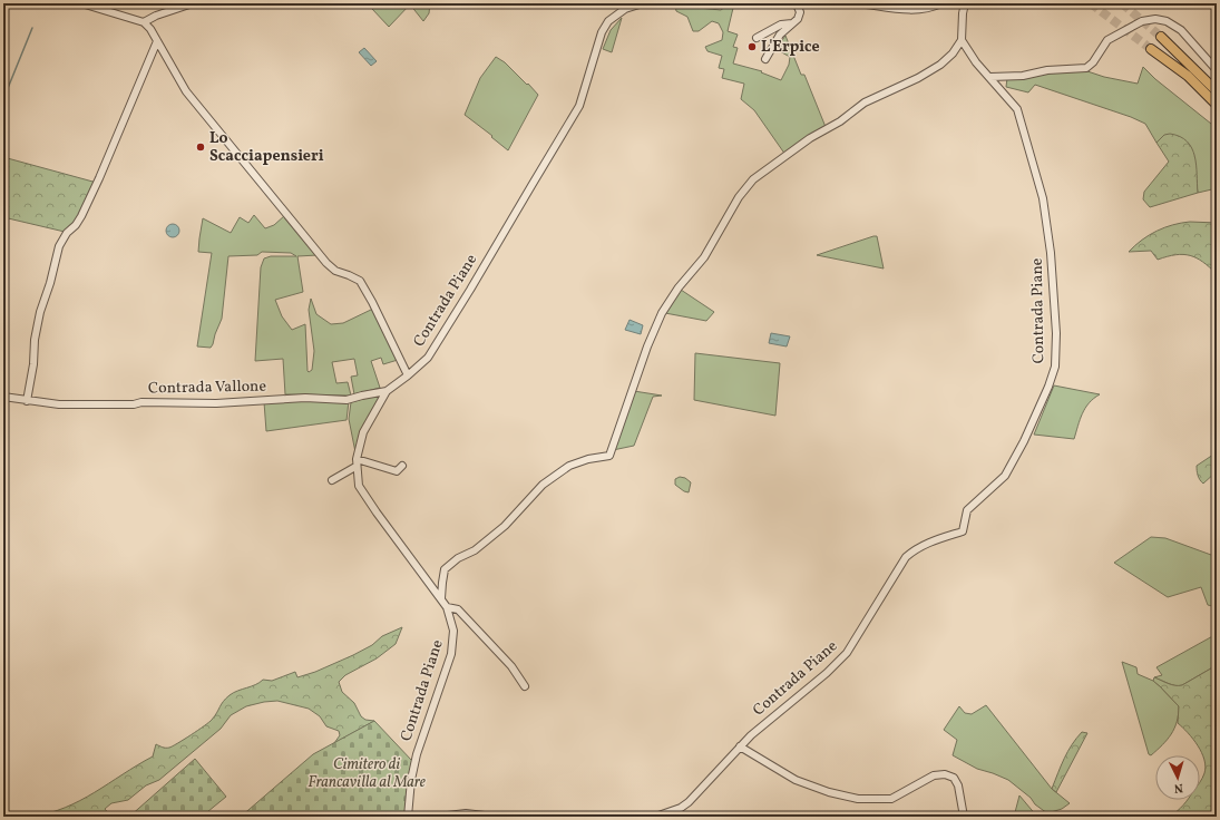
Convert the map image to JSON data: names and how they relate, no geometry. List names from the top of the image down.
{
  "streets": {
    "street": ["Contrada Piane", "Contrada Vallone"]
  },
  "crossings": [
    ["Contrada Piane", "Contrada Vallone"]
  ],
  "parks": ["Cimitero di Francavilla al Mare"],
  "places": ["L'Erpice", "Lo Scacciapensieri"],
  "north": "bottom"
}
